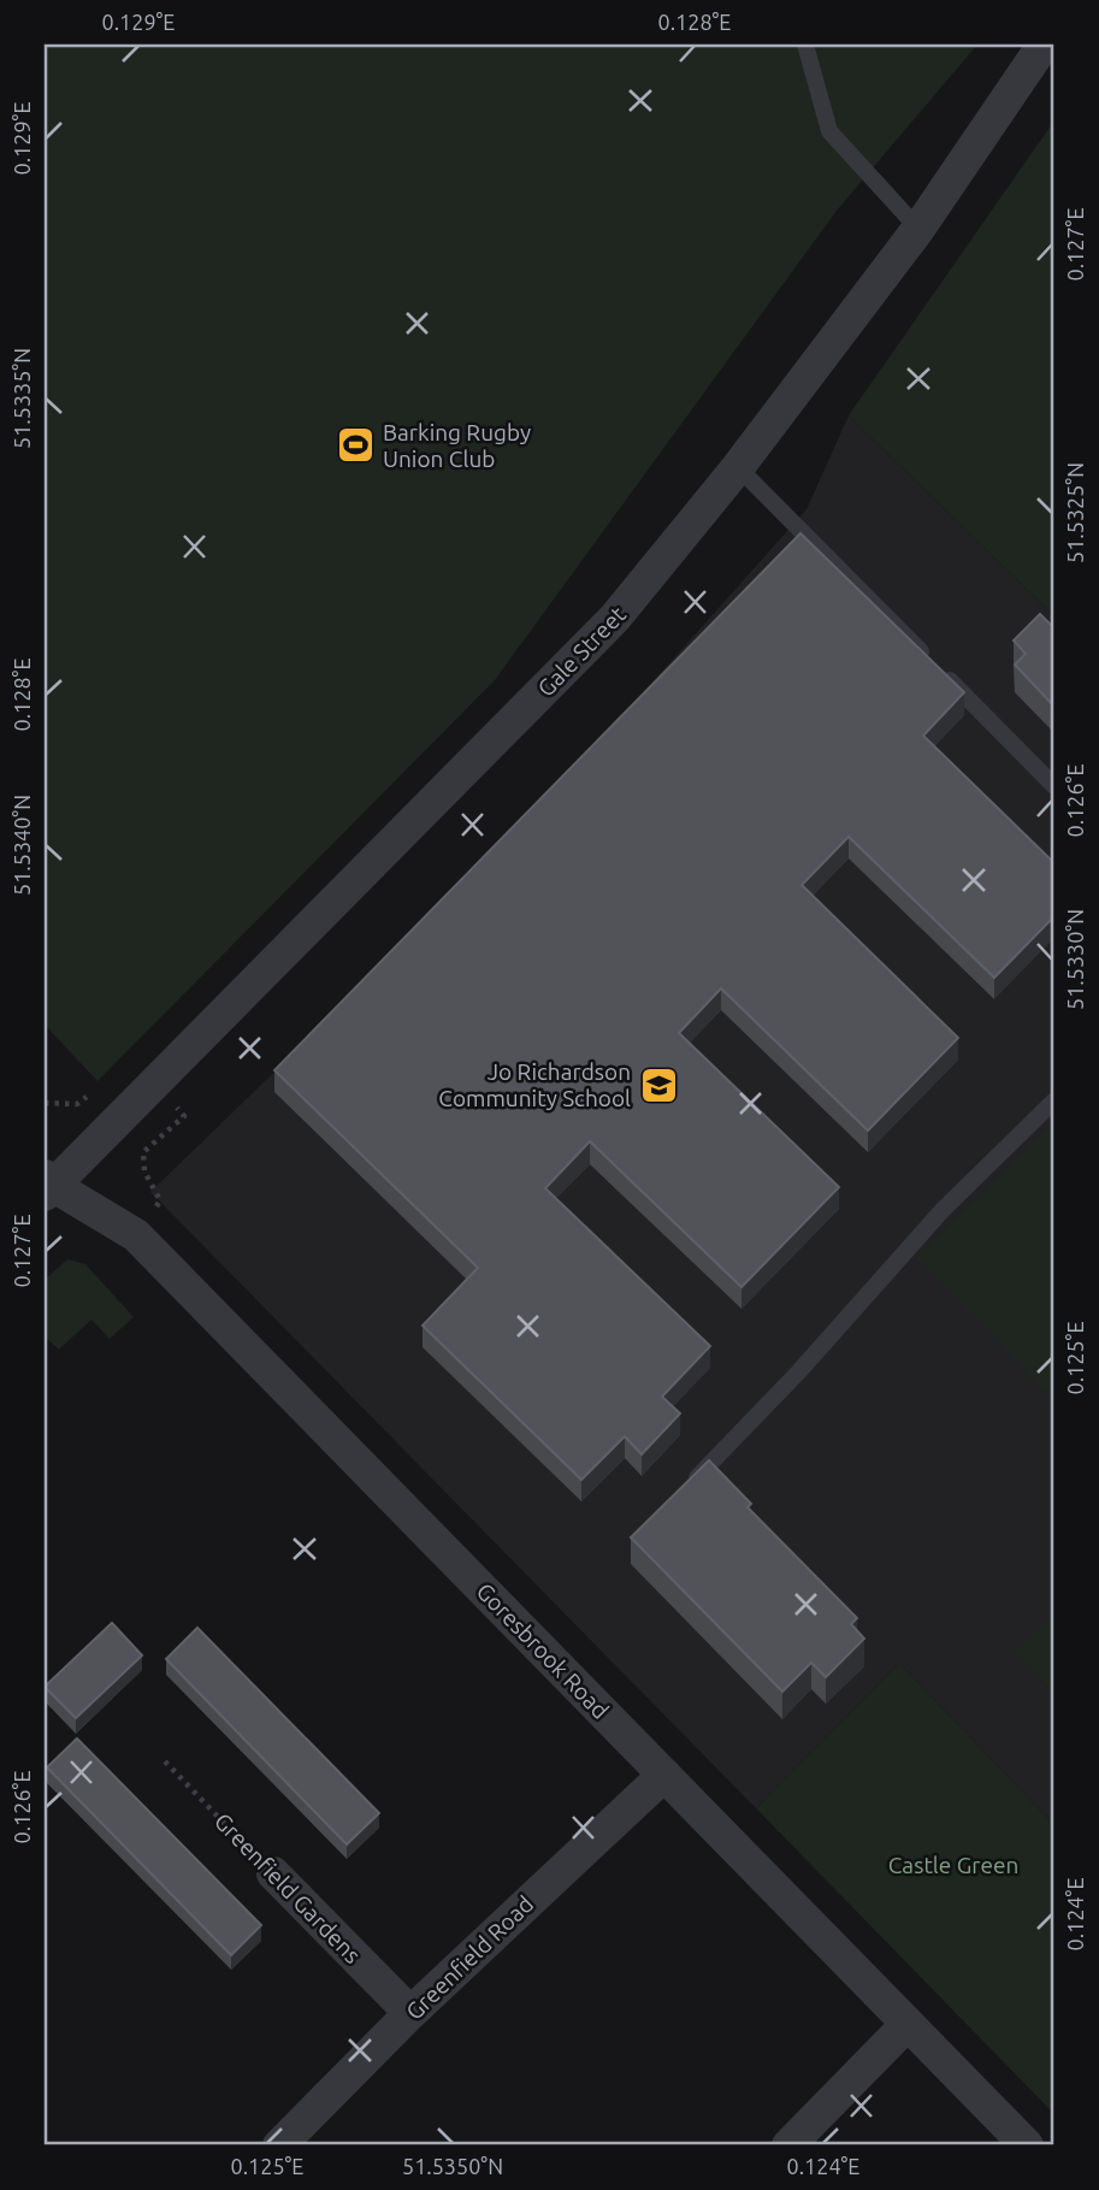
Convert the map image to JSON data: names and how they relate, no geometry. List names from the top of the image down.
{
  "streets": {
    "street": [
      "Gale Street",
      "Goresbrook Road",
      "Greenfield Gardens",
      "Greenfield Road"
    ]
  },
  "crossings": [
    ["Gale Street", "Goresbrook Road"],
    ["Goresbrook Road", "Greenfield Road"],
    ["Greenfield Gardens", "Greenfield Road"]
  ],
  "parks": ["Castle Green"],
  "places": {
    "sports": ["Barking Rugby Union Club"],
    "school or university": ["Jo Richardson Community School"]
  },
  "coordinates": [
    "0.129°E",
    "0.128°E",
    "0.127°E",
    "51.5335°N",
    "51.5325°N",
    "0.126°E",
    "51.5340°N",
    "51.5330°N",
    "0.125°E",
    "0.124°E",
    "51.5350°N"
  ]
}
